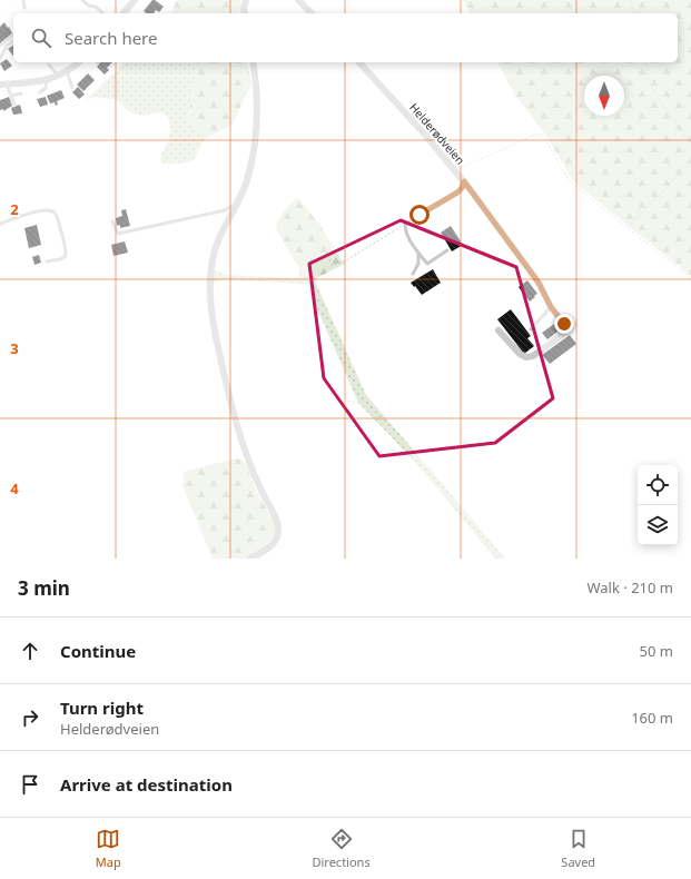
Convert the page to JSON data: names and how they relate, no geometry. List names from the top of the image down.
{
  "streets": {
    "street": ["Helderødveien"]
  },
  "north": "bottom",
  "page": {
    "search": "Search here",
    "heading": ["3 min", "Walk · 210 m"],
    "list": [
      ["Continue", "50 m"],
      ["Turn right", "Helderødveien", "160 m"],
      "Arrive at destination"
    ],
    "nav": ["Map", "Directions", "Saved"]
  },
  "grid": {
    "rows": ["2", "3", "4"]
  }
}
